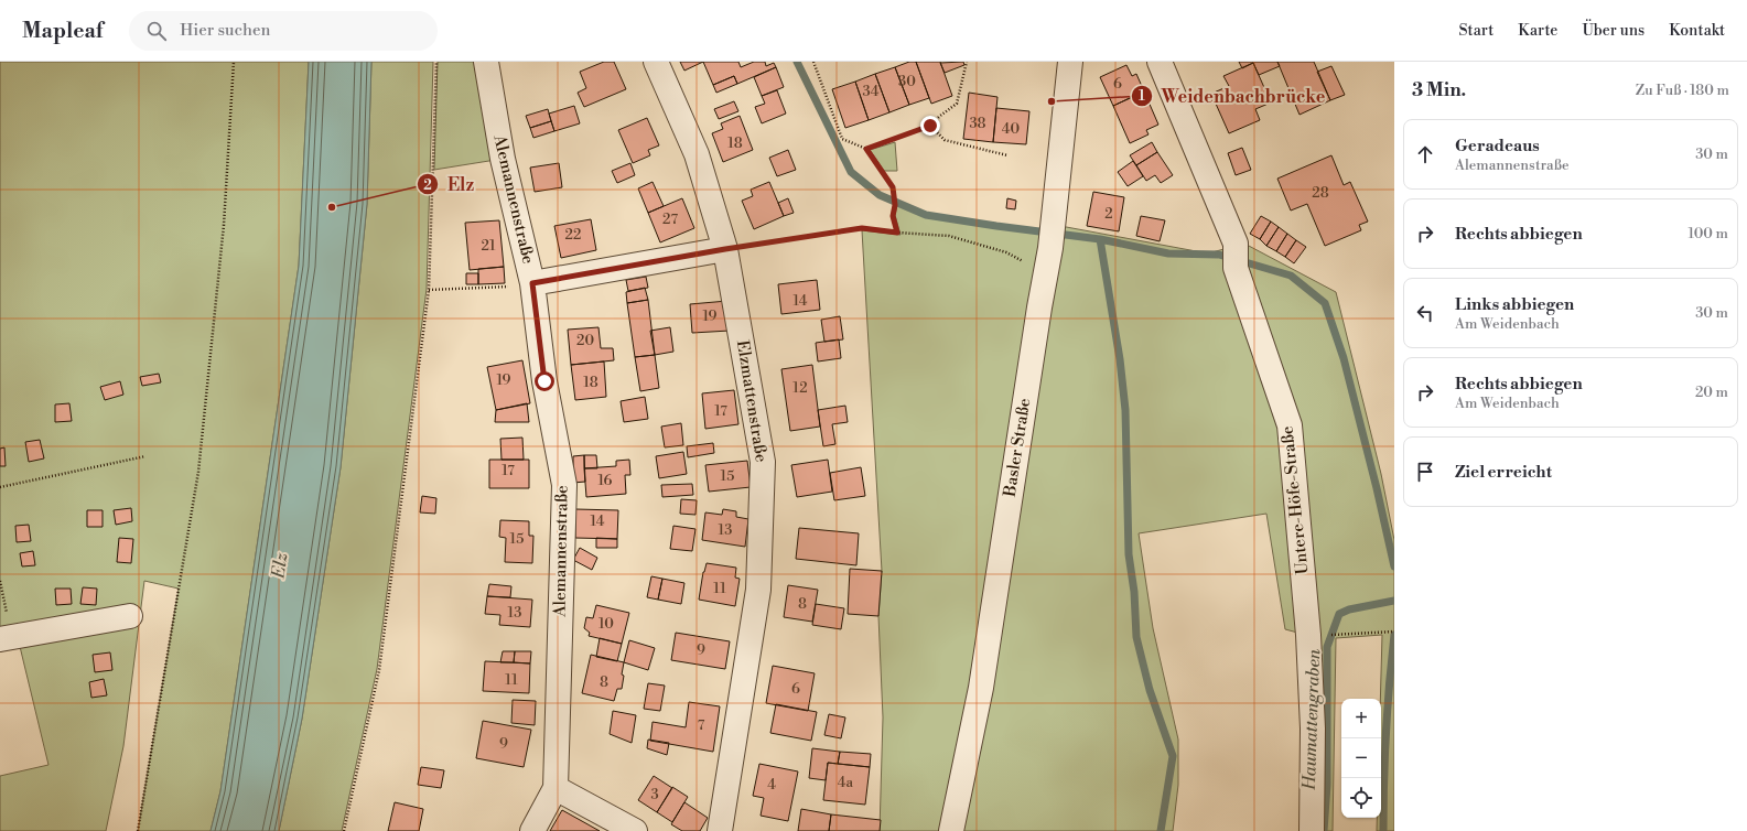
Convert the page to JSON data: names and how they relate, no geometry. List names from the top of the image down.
{
  "streets": {
    "street": [
      "Alemannenstraße",
      "Elzmattenstraße",
      "Basler Straße",
      "Untere-Höfe-Straße"
    ]
  },
  "water": ["Elz", "Haumattengraben"],
  "places": ["Weidenbachbrücke", "Elz"],
  "house_numbers": [
    "30",
    "6",
    "34",
    "38",
    "40",
    "18",
    "28",
    "2",
    "27",
    "22",
    "21",
    "14",
    "19",
    "20",
    "19",
    "18",
    "12",
    "17",
    "17",
    "15",
    "16",
    "14",
    "13",
    "15",
    "11",
    "8",
    "13",
    "10",
    "9",
    "11",
    "8",
    "6",
    "7",
    "9",
    "4a",
    "4",
    "3"
  ],
  "page": {
    "header": "Mapleaf",
    "search": "Hier suchen",
    "nav": [
      "Start",
      "Karte",
      "Über uns",
      "Kontakt"
    ],
    "heading": ["3 Min.", "Zu Fuß · 180 m"],
    "list": [
      ["Geradeaus", "Alemannenstraße", "30 m"],
      ["Rechts abbiegen", "100 m"],
      ["Links abbiegen", "Am Weidenbach", "30 m"],
      ["Rechts abbiegen", "Am Weidenbach", "20 m"],
      "Ziel erreicht"
    ],
    "map_buttons": ["+", "−"]
  }
}
